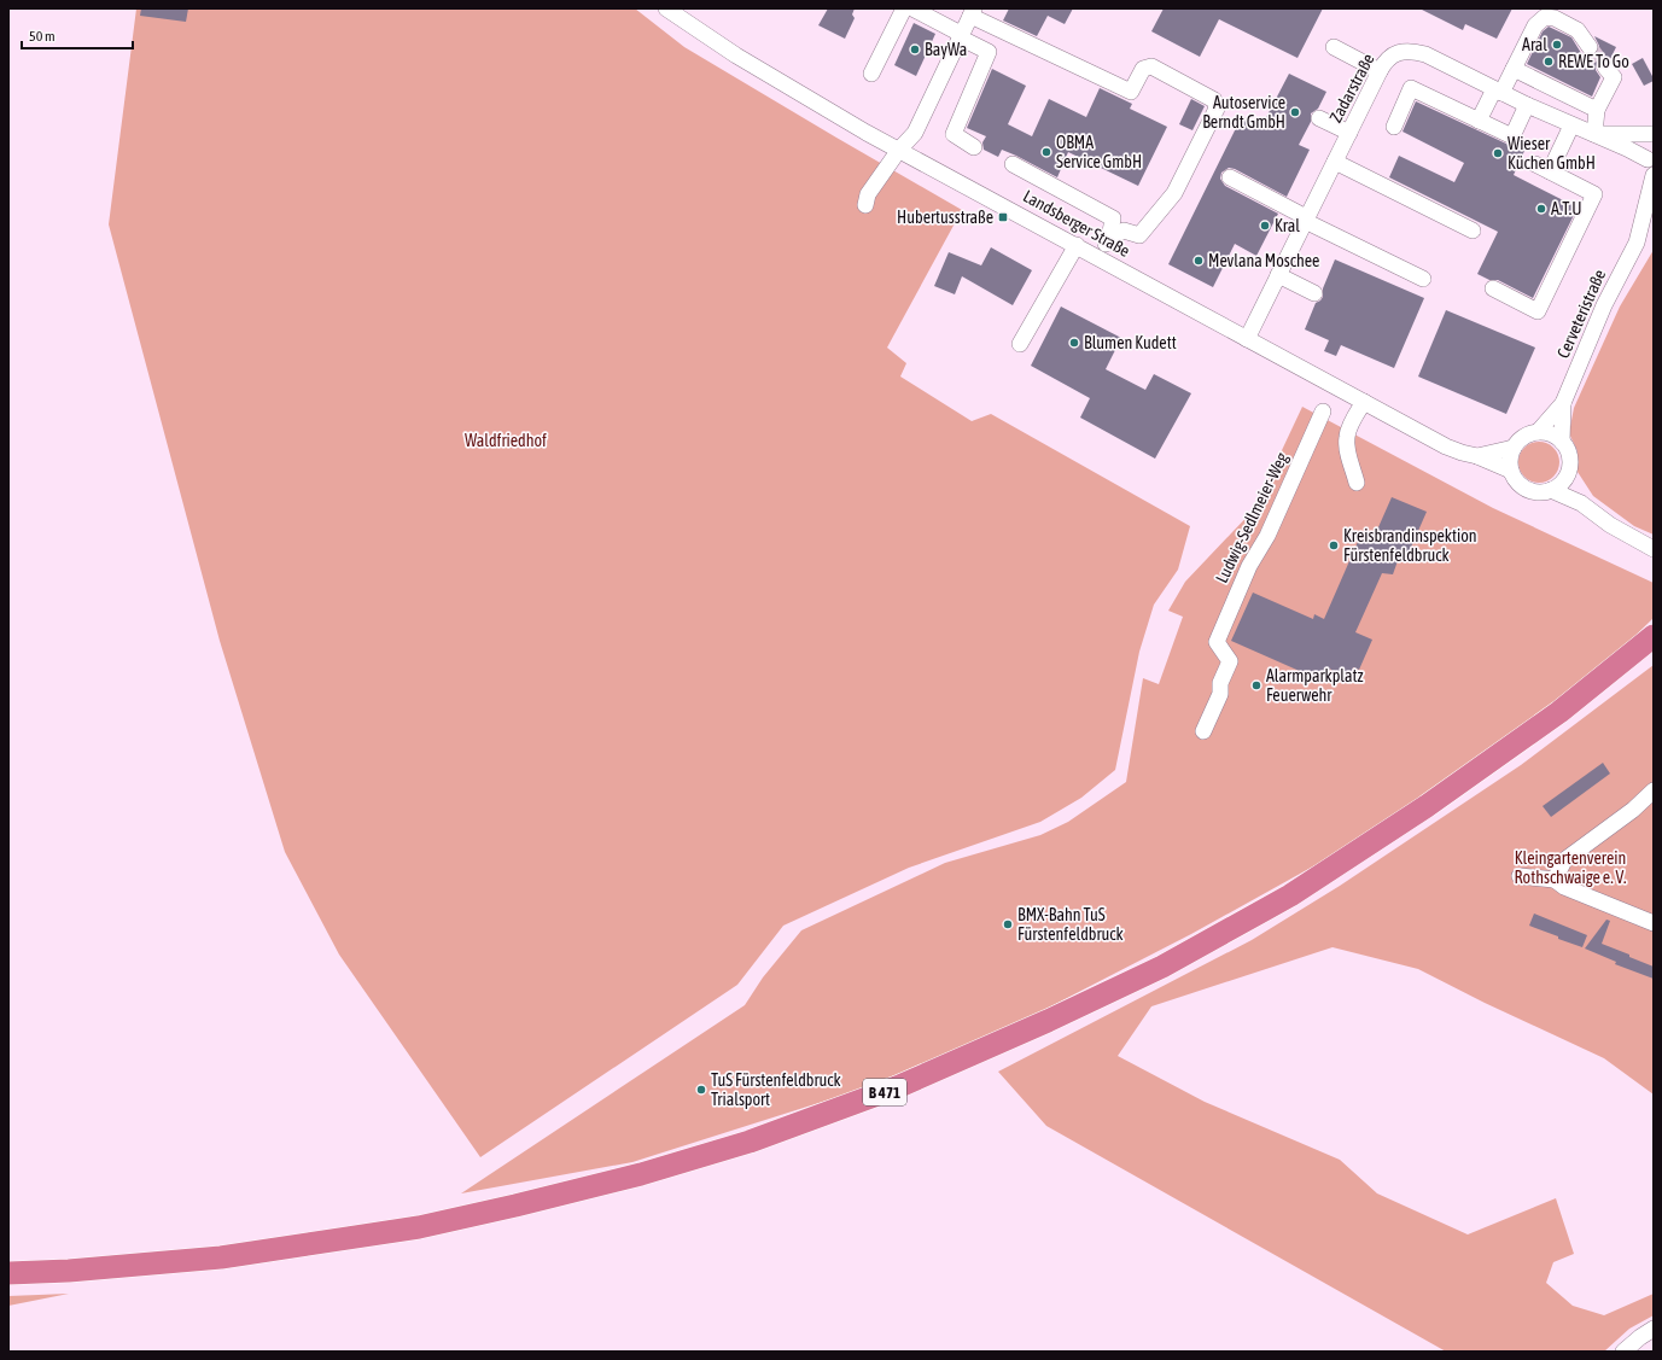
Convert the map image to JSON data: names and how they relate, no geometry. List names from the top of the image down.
{
  "streets": {
    "highway": ["B 471"],
    "street": [
      "Zadarstraße",
      "Landsberger Straße",
      "Cerveteristraße",
      "Ludwig-Sedlmeier-Weg"
    ]
  },
  "crossings": [
    ["Zadarstraße", "Landsberger Straße"],
    ["Zadarstraße", "Cerveteristraße"],
    ["Landsberger Straße", "Cerveteristraße"]
  ],
  "parks": ["Waldfriedhof", "Kleingartenverein Rothschwaige e. V."],
  "places": {
    "other": [
      "Aral",
      "BayWa",
      "REWE To Go",
      "Autoservice Berndt GmbH",
      "OBMA Service GmbH",
      "Wieser Küchen GmbH",
      "A.T.U",
      "Kral",
      "Mevlana Moschee",
      "Blumen Kudett",
      "Kreisbrandinspektion Fürstenfeldbruck",
      "Alarmparkplatz Feuerwehr",
      "BMX-Bahn TuS Fürstenfeldbruck",
      "TuS Fürstenfeldbruck Trialsport"
    ],
    "transit": ["Hubertusstraße"]
  },
  "scale_bar": "50 m"
}
